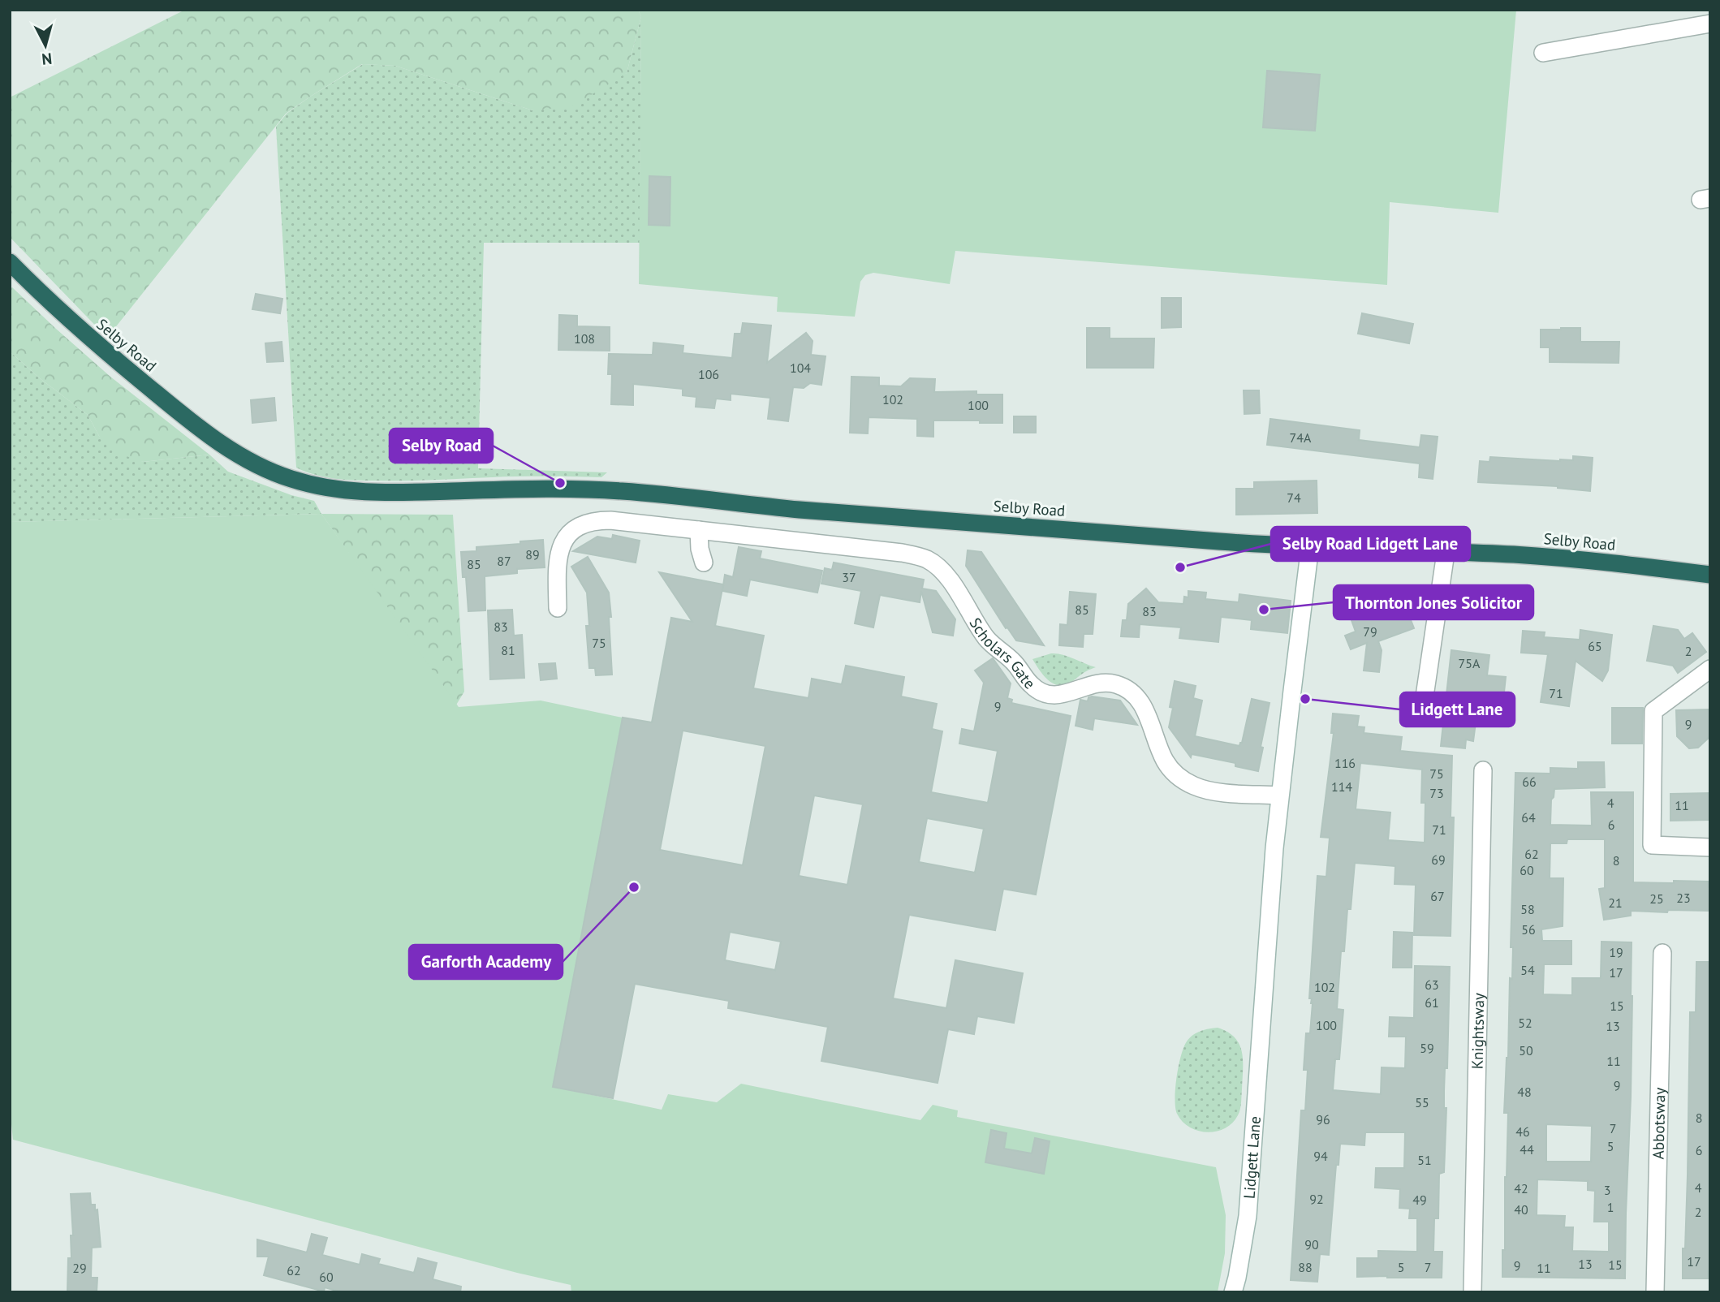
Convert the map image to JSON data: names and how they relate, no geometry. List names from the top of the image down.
{
  "streets": {
    "highway": ["Selby Road"],
    "street": [
      "Scholars Gate",
      "Knightsway",
      "Abbotsway",
      "Lidgett Lane"
    ]
  },
  "crossings": [
    ["Selby Road", "Lidgett Lane"],
    ["Scholars Gate", "Lidgett Lane"]
  ],
  "places": [
    "Selby Road",
    "Selby Road Lidgett Lane",
    "Thornton Jones Solicitor",
    "Lidgett Lane",
    "Garforth Academy"
  ],
  "house_numbers": [
    "108",
    "104",
    "106",
    "102",
    "100",
    "74A",
    "74",
    "89",
    "87",
    "85",
    "37",
    "85",
    "83",
    "83",
    "79",
    "75",
    "65",
    "81",
    "2",
    "75A",
    "71",
    "9",
    "9",
    "116",
    "75",
    "66",
    "114",
    "73",
    "4",
    "11",
    "64",
    "6",
    "71",
    "62",
    "69",
    "8",
    "60",
    "67",
    "23",
    "25",
    "21",
    "58",
    "56",
    "19",
    "54",
    "17",
    "63",
    "102",
    "61",
    "15",
    "52",
    "100",
    "13",
    "59",
    "50",
    "11",
    "9",
    "48",
    "55",
    "8",
    "96",
    "7",
    "46",
    "5",
    "44",
    "6",
    "94",
    "51",
    "4",
    "42",
    "3",
    "92",
    "49",
    "1",
    "40",
    "2",
    "90",
    "17",
    "13",
    "15",
    "9",
    "88",
    "5",
    "7",
    "29",
    "11",
    "62",
    "60"
  ],
  "north": "bottom"
}
